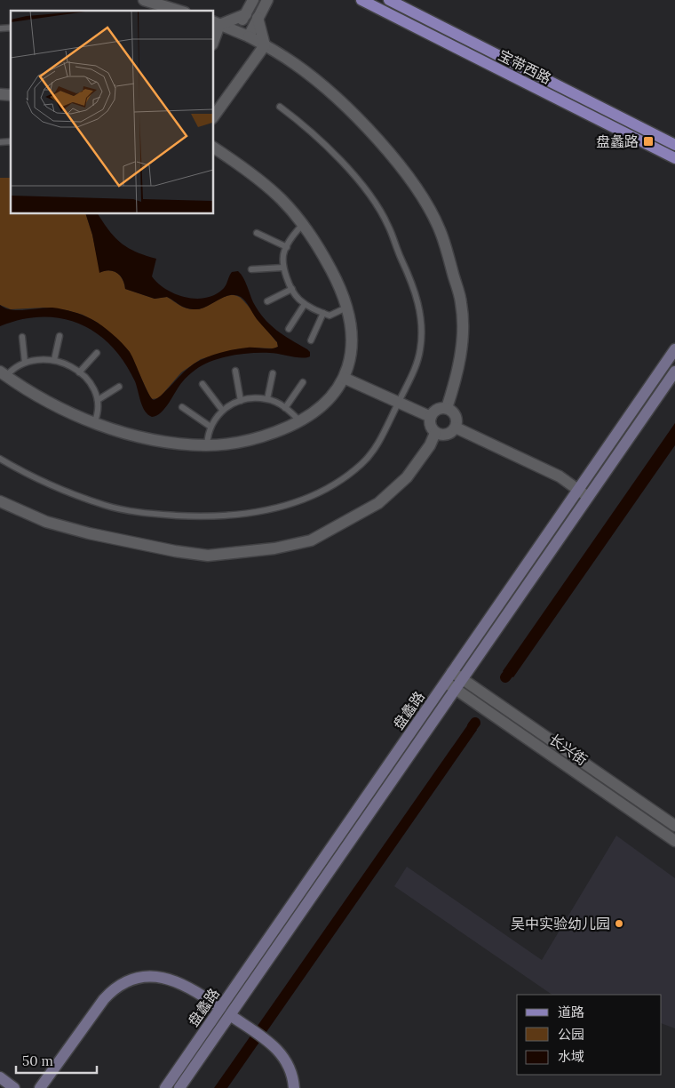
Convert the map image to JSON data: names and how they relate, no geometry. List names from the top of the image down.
{
  "streets": {
    "main road": ["宝带西路", "盘蠡路"],
    "street": ["长兴街"]
  },
  "crossings": [
    ["盘蠡路", "长兴街"]
  ],
  "places": {
    "transit": ["盘蠡路"],
    "other": ["吴中实验幼儿园"]
  },
  "legend": ["道路", "公园", "水域"],
  "scale_bar": "50 m"
}
